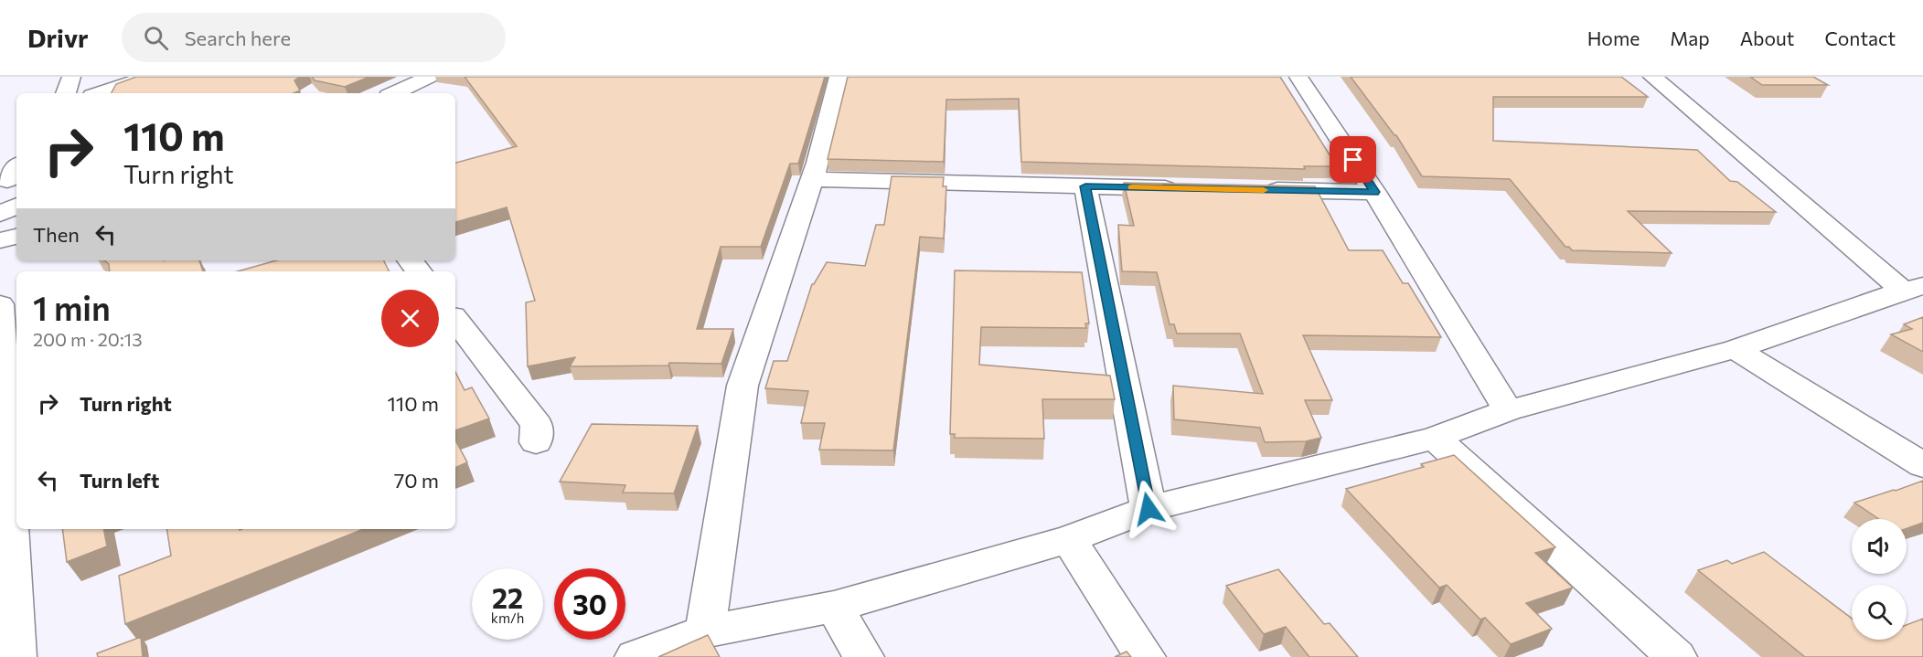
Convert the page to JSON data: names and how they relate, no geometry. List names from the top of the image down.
{
  "page": {
    "header": "Drivr",
    "search": "Search here",
    "nav": [
      "Home",
      "Map",
      "About",
      "Contact"
    ],
    "turn": ["110 m", "Turn right"],
    "then": "Then",
    "heading": ["1 min", "200 m · 20:13"],
    "list": [
      {
        "name": "Turn right",
        "value": "110 m"
      },
      {
        "name": "Turn left",
        "value": "70 m"
      }
    ],
    "speed": "22 km/h",
    "limit": "30"
  }
}
